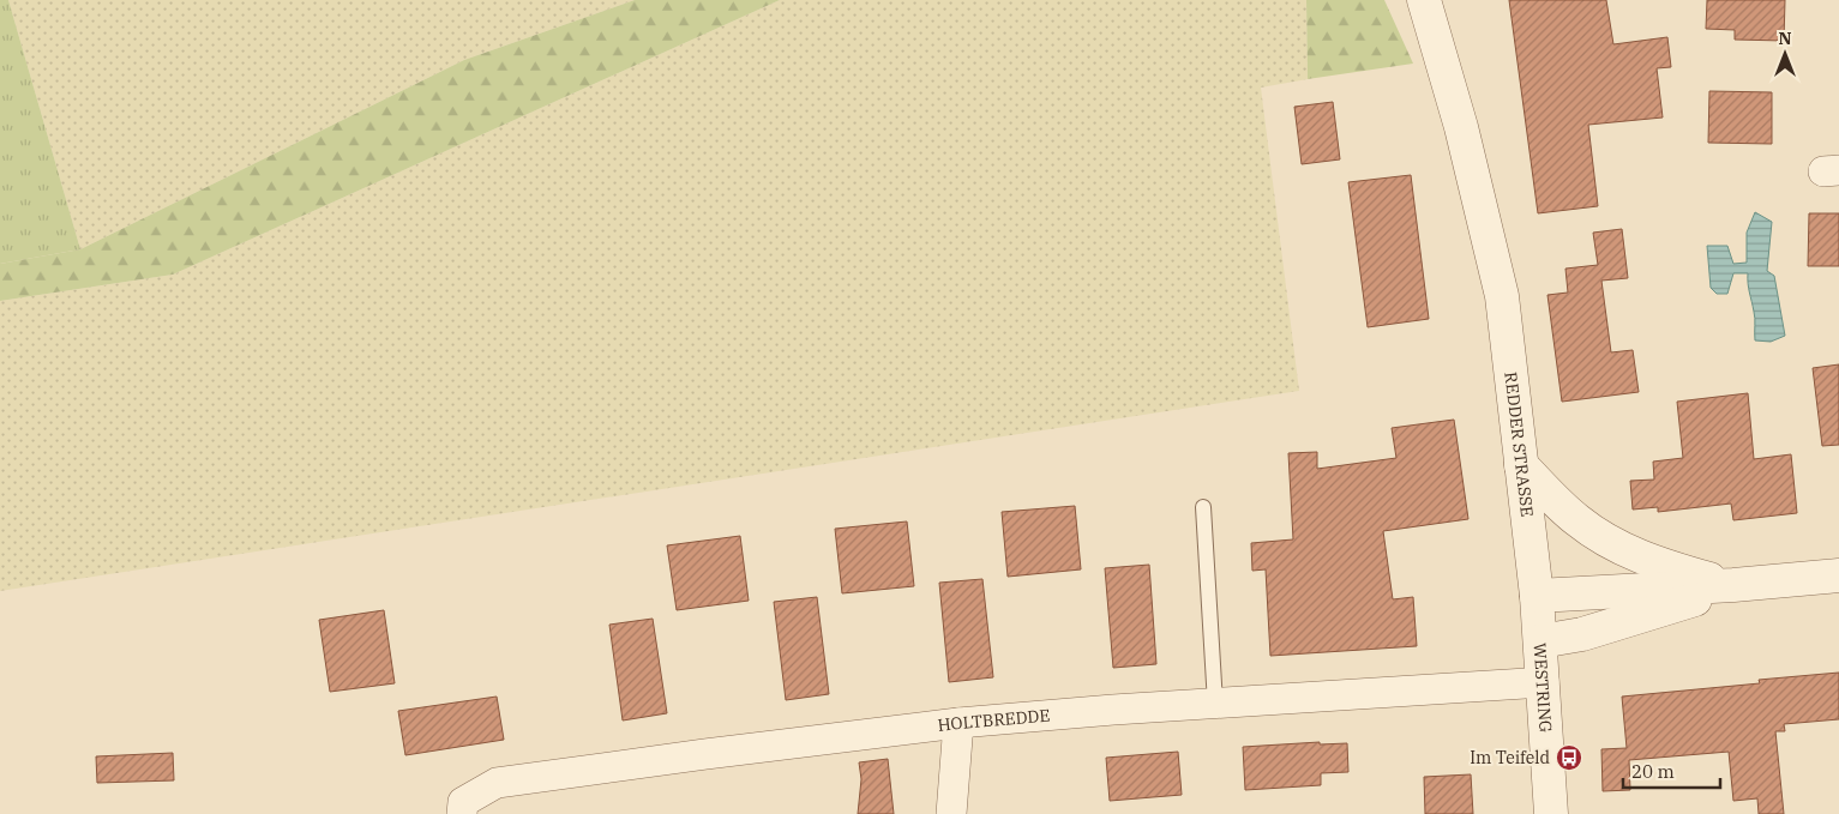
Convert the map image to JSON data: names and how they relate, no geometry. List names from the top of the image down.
{
  "streets": {
    "street": ["REDDER STRASSE", "WESTRING", "HOLTBREDDE"]
  },
  "crossings": [
    ["REDDER STRASSE", "WESTRING"],
    ["WESTRING", "HOLTBREDDE"]
  ],
  "places": {
    "bus stop": ["Im Teifeld"]
  },
  "scale_bar": "20 m",
  "north": "top"
}
